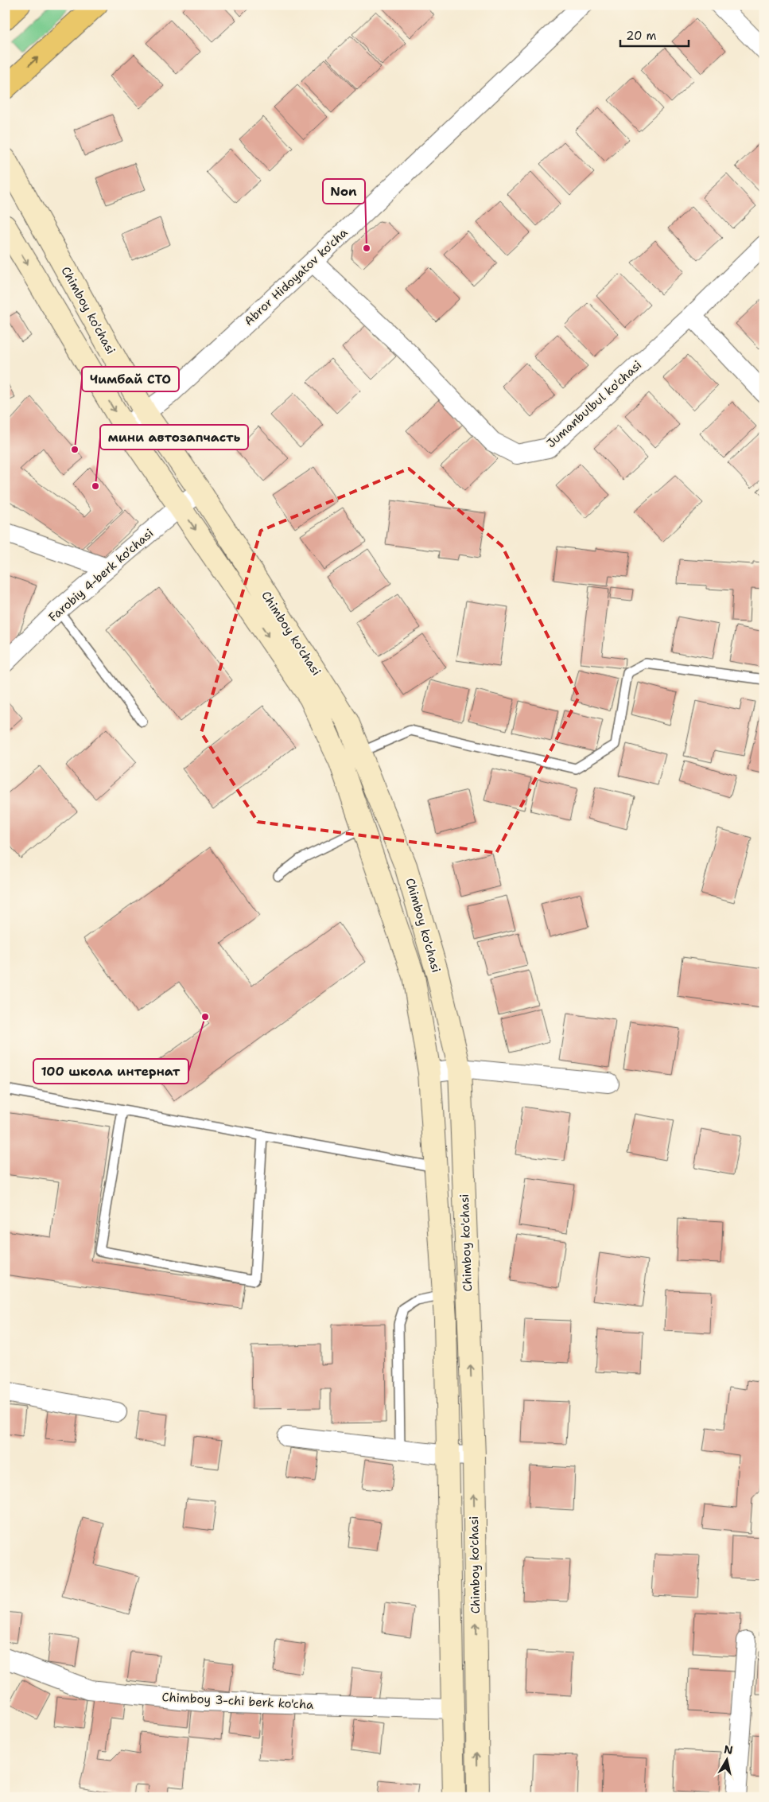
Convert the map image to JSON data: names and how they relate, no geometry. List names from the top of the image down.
{
  "streets": {
    "main road": ["Chimboy ko'chasi"],
    "street": [
      "Abror Hidoyatov ko'cha",
      "Jumanbulbul ko'chasi",
      "Farobiy 4-berk ko'chasi",
      "Chimboy 3-chi berk ko'cha"
    ]
  },
  "crossings": [
    ["Abror Hidoyatov ko'cha", "Chimboy ko'chasi"],
    ["Abror Hidoyatov ko'cha", "Jumanbulbul ko'chasi"],
    ["Chimboy ko'chasi", "Farobiy 4-berk ko'chasi"],
    ["Chimboy ko'chasi", "Chimboy 3-chi berk ko'cha"]
  ],
  "places": [
    "Non",
    "Чимбай СТО",
    "мини автозапчасть",
    "100 школа интернат"
  ],
  "scale_bar": "20 m",
  "north": "top"
}
